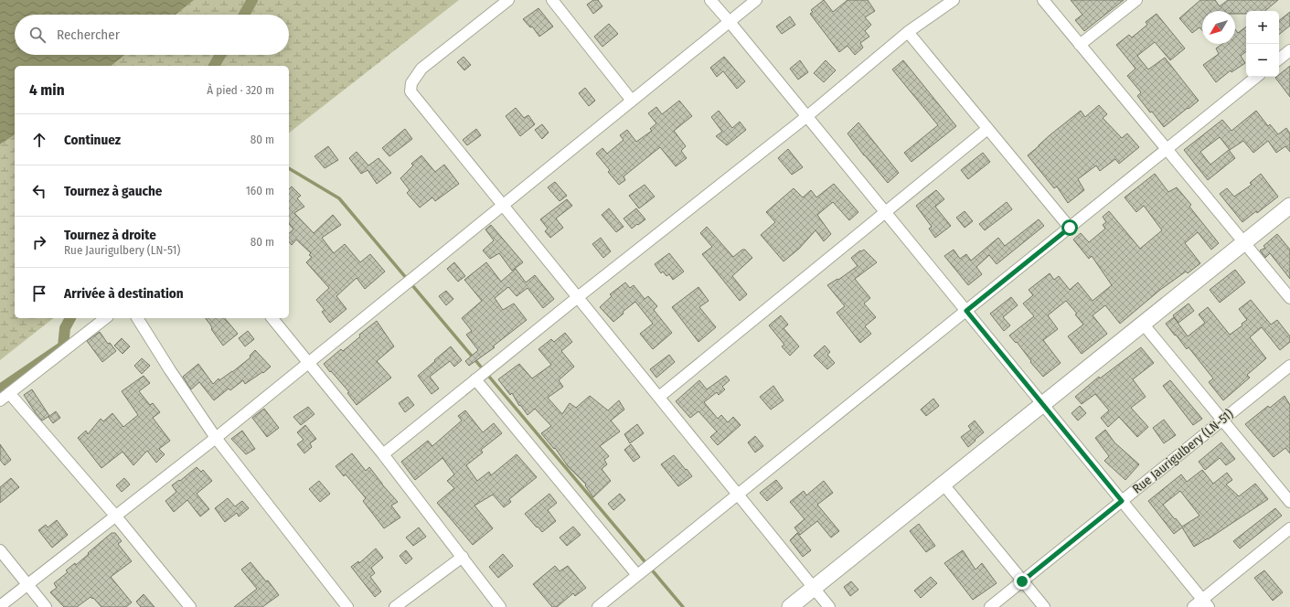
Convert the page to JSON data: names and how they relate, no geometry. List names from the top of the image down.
{
  "streets": {
    "street": ["Rue Jaurigulbery (LN-51)"]
  },
  "north": "bottom left",
  "page": {
    "map_buttons": ["+", "−"],
    "search": "Rechercher",
    "heading": ["4 min", "À pied · 320 m"],
    "list": [
      ["Continuez", "80 m"],
      ["Tournez à gauche", "160 m"],
      ["Tournez à droite", "Rue Jaurigulbery (LN-51)", "80 m"],
      "Arrivée à destination"
    ]
  }
}
